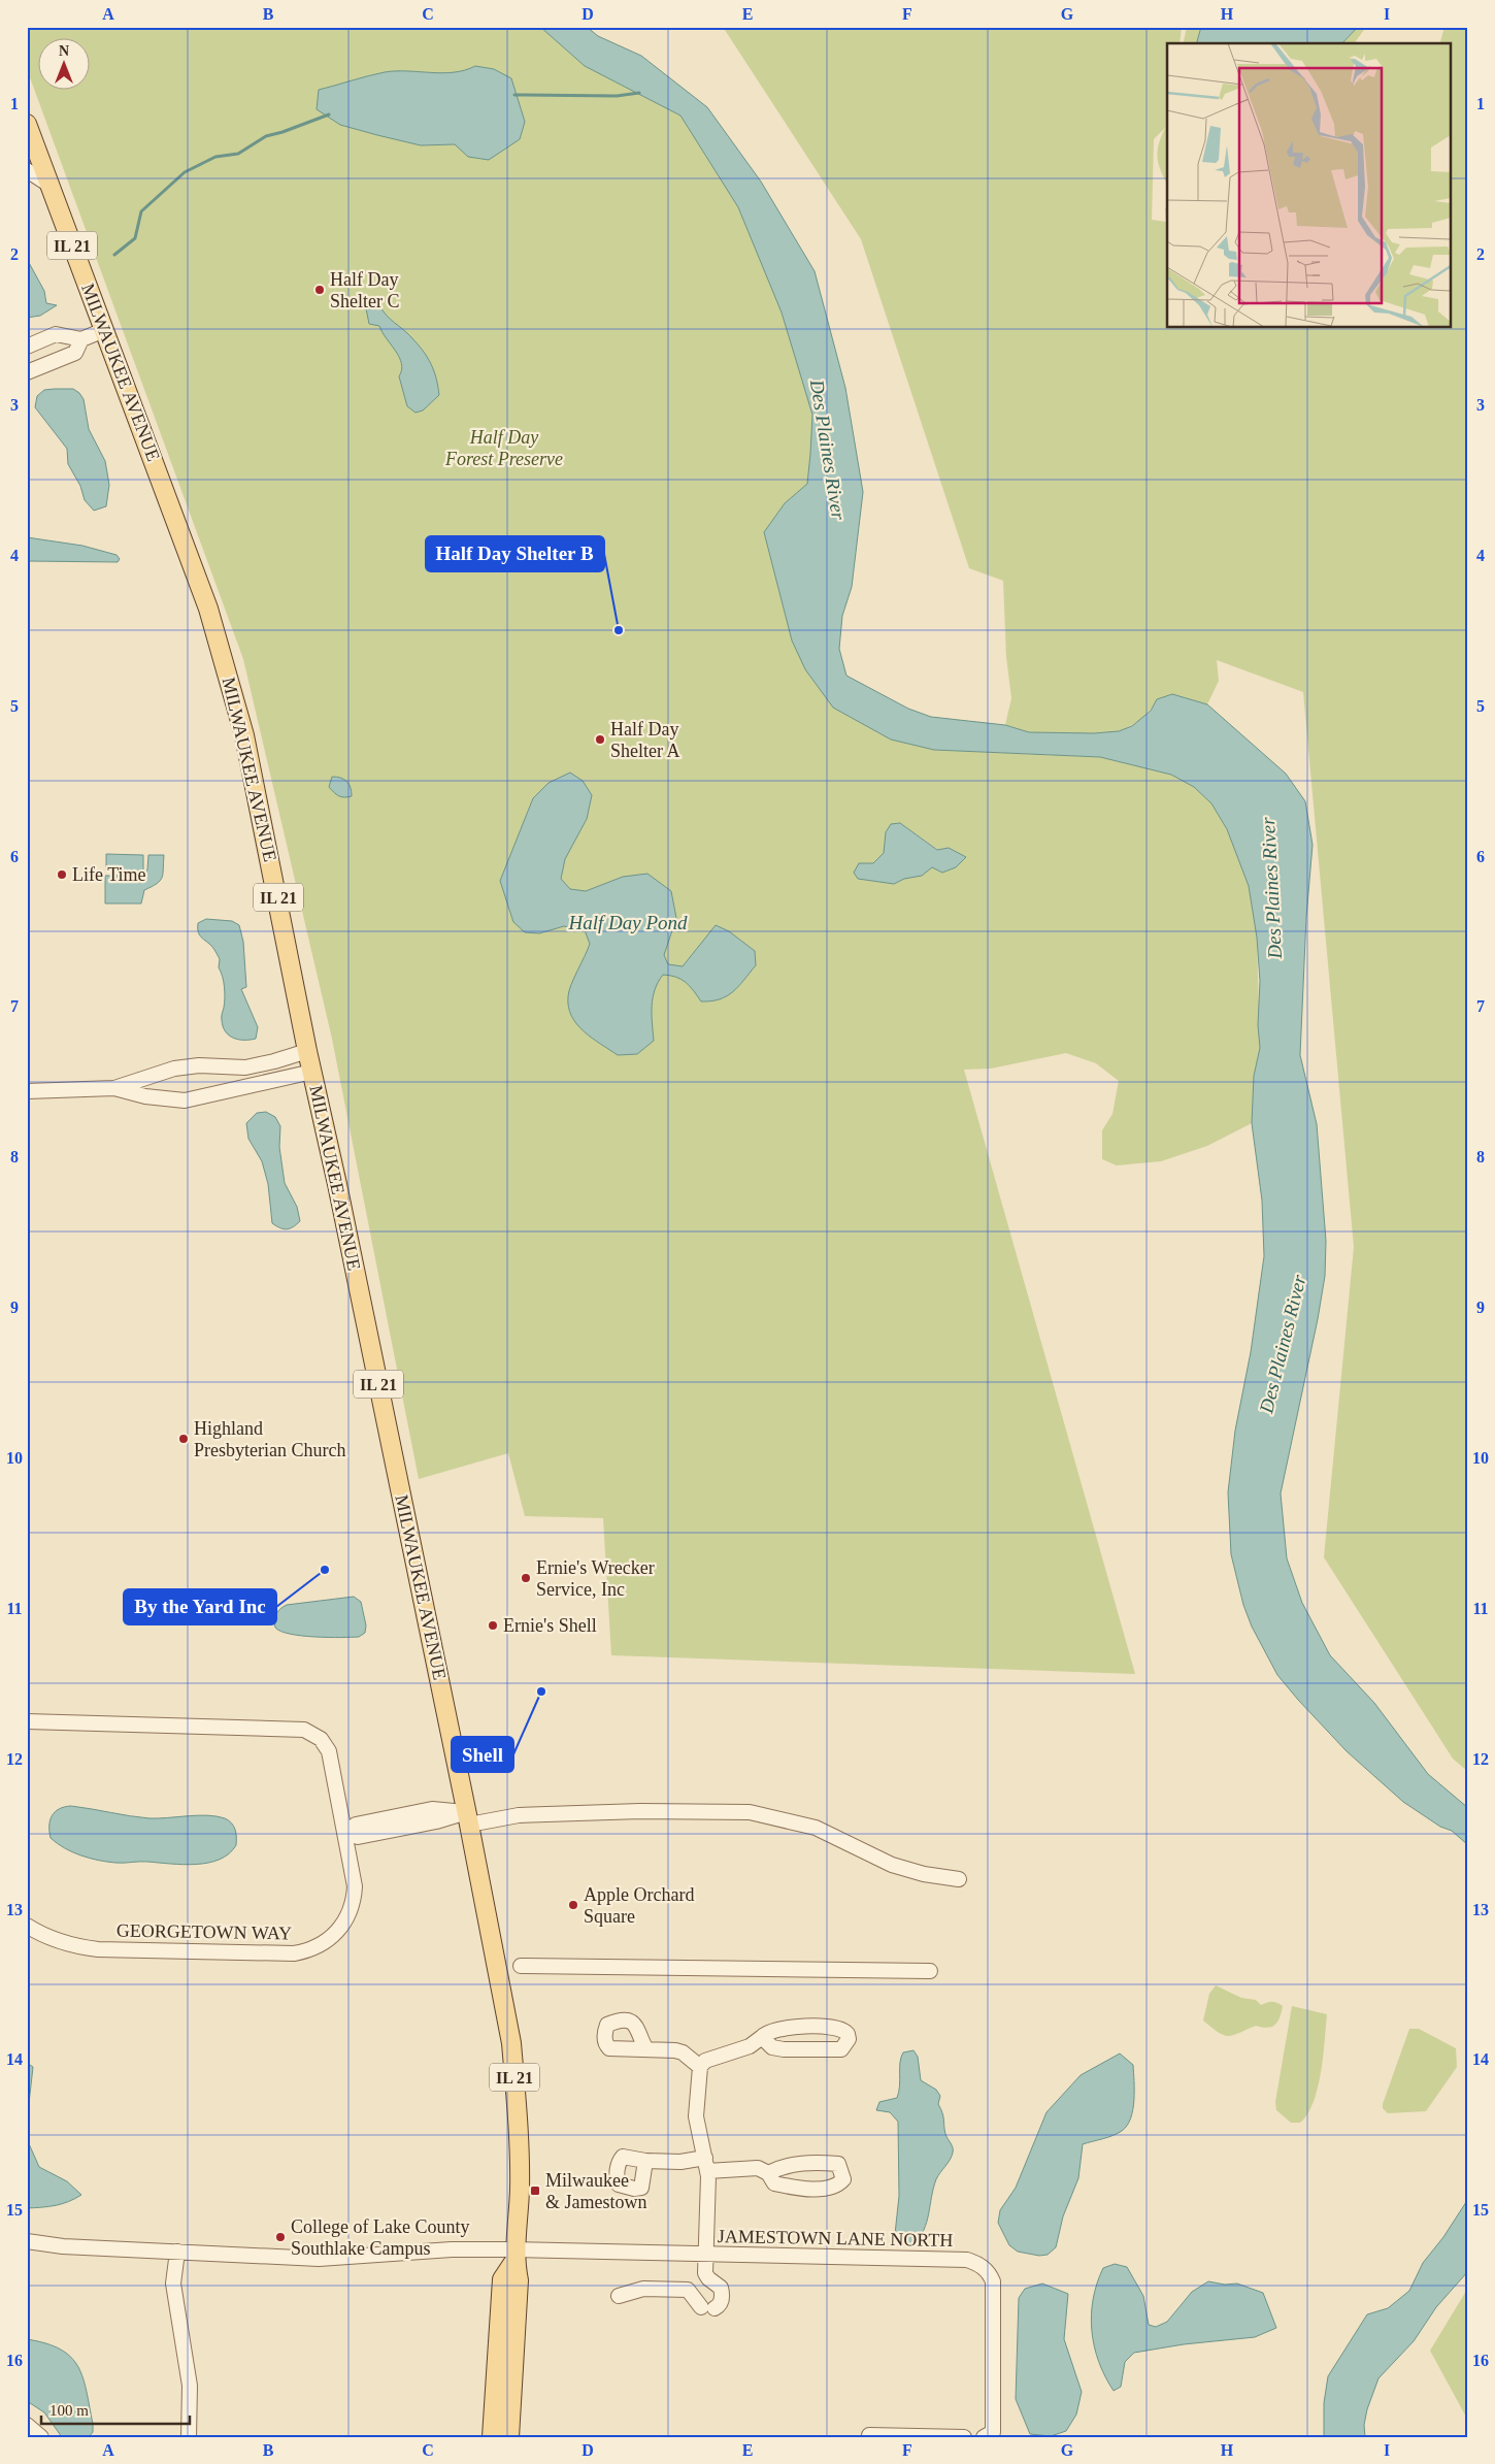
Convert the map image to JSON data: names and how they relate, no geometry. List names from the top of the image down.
{
  "streets": {
    "main road": ["IL 21", "MILWAUKEE AVENUE"],
    "street": ["GEORGETOWN WAY", "JAMESTOWN LANE NORTH"]
  },
  "crossings": [
    ["MILWAUKEE AVENUE", "JAMESTOWN LANE NORTH"]
  ],
  "water": ["Des Plaines River", "Half Day Pond"],
  "parks": ["Half Day Forest Preserve"],
  "places": {
    "other": [
      "Half Day Shelter C",
      "Half Day Shelter B",
      "Half Day Shelter A",
      "Life Time",
      "Highland Presbyterian Church",
      "By the Yard Inc",
      "Ernie's Wrecker Service, Inc",
      "Ernie's Shell",
      "Shell",
      "Apple Orchard Square",
      "College of Lake County Southlake Campus"
    ],
    "transit": ["Milwaukee & Jamestown"]
  },
  "scale_bar": "100 m",
  "north": "top",
  "grid": {
    "columns": [
      "A",
      "B",
      "C",
      "D",
      "E",
      "F",
      "G",
      "H",
      "I"
    ],
    "rows": [
      "1",
      "2",
      "3",
      "4",
      "5",
      "6",
      "7",
      "8",
      "9",
      "10",
      "11",
      "12",
      "13",
      "14",
      "15",
      "16"
    ]
  }
}
